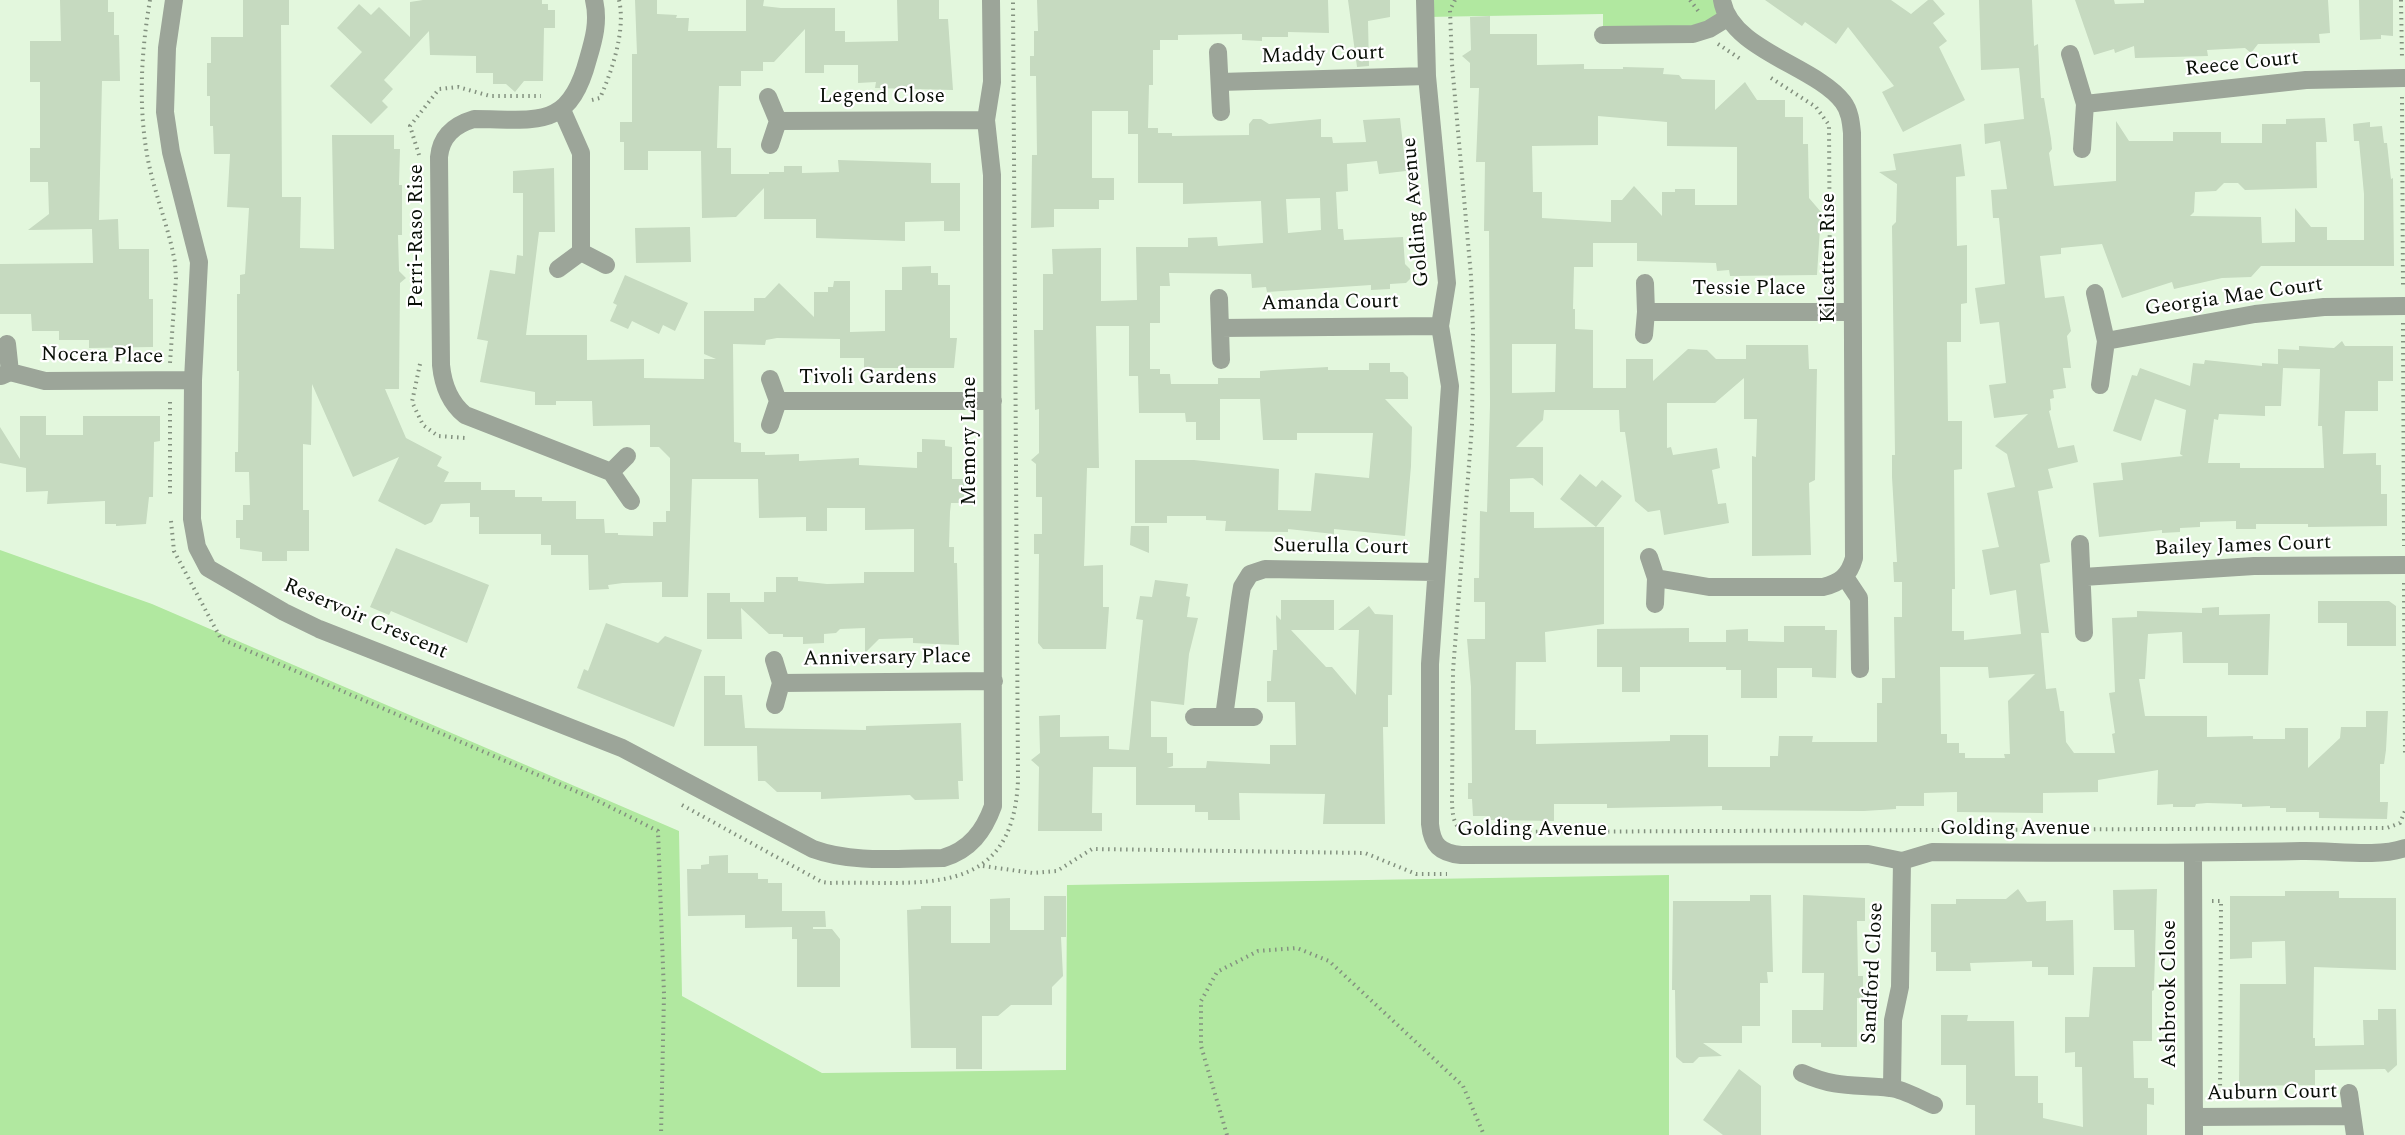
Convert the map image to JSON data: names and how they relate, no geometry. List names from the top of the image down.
{
  "streets": {
    "street": [
      "Maddy Court",
      "Reece Court",
      "Legend Close",
      "Golding Avenue",
      "Perri-Raso Rise",
      "Kilcatten Rise",
      "Tessie Place",
      "Georgia Mae Court",
      "Amanda Court",
      "Nocera Place",
      "Tivoli Gardens",
      "Memory Lane",
      "Bailey James Court",
      "Suerulla Court",
      "Reservoir Crescent",
      "Anniversary Place",
      "Sandford Close",
      "Ashbrook Close",
      "Auburn Court"
    ]
  },
  "crossings": [
    ["Maddy Court", "Golding Avenue"],
    ["Legend Close", "Memory Lane"],
    ["Golding Avenue", "Amanda Court"],
    ["Golding Avenue", "Suerulla Court"],
    ["Golding Avenue", "Sandford Close"],
    ["Golding Avenue", "Ashbrook Close"],
    ["Kilcatten Rise", "Tessie Place"],
    ["Nocera Place", "Reservoir Crescent"],
    ["Tivoli Gardens", "Memory Lane"],
    ["Memory Lane", "Reservoir Crescent"],
    ["Memory Lane", "Anniversary Place"],
    ["Ashbrook Close", "Auburn Court"]
  ]
}
